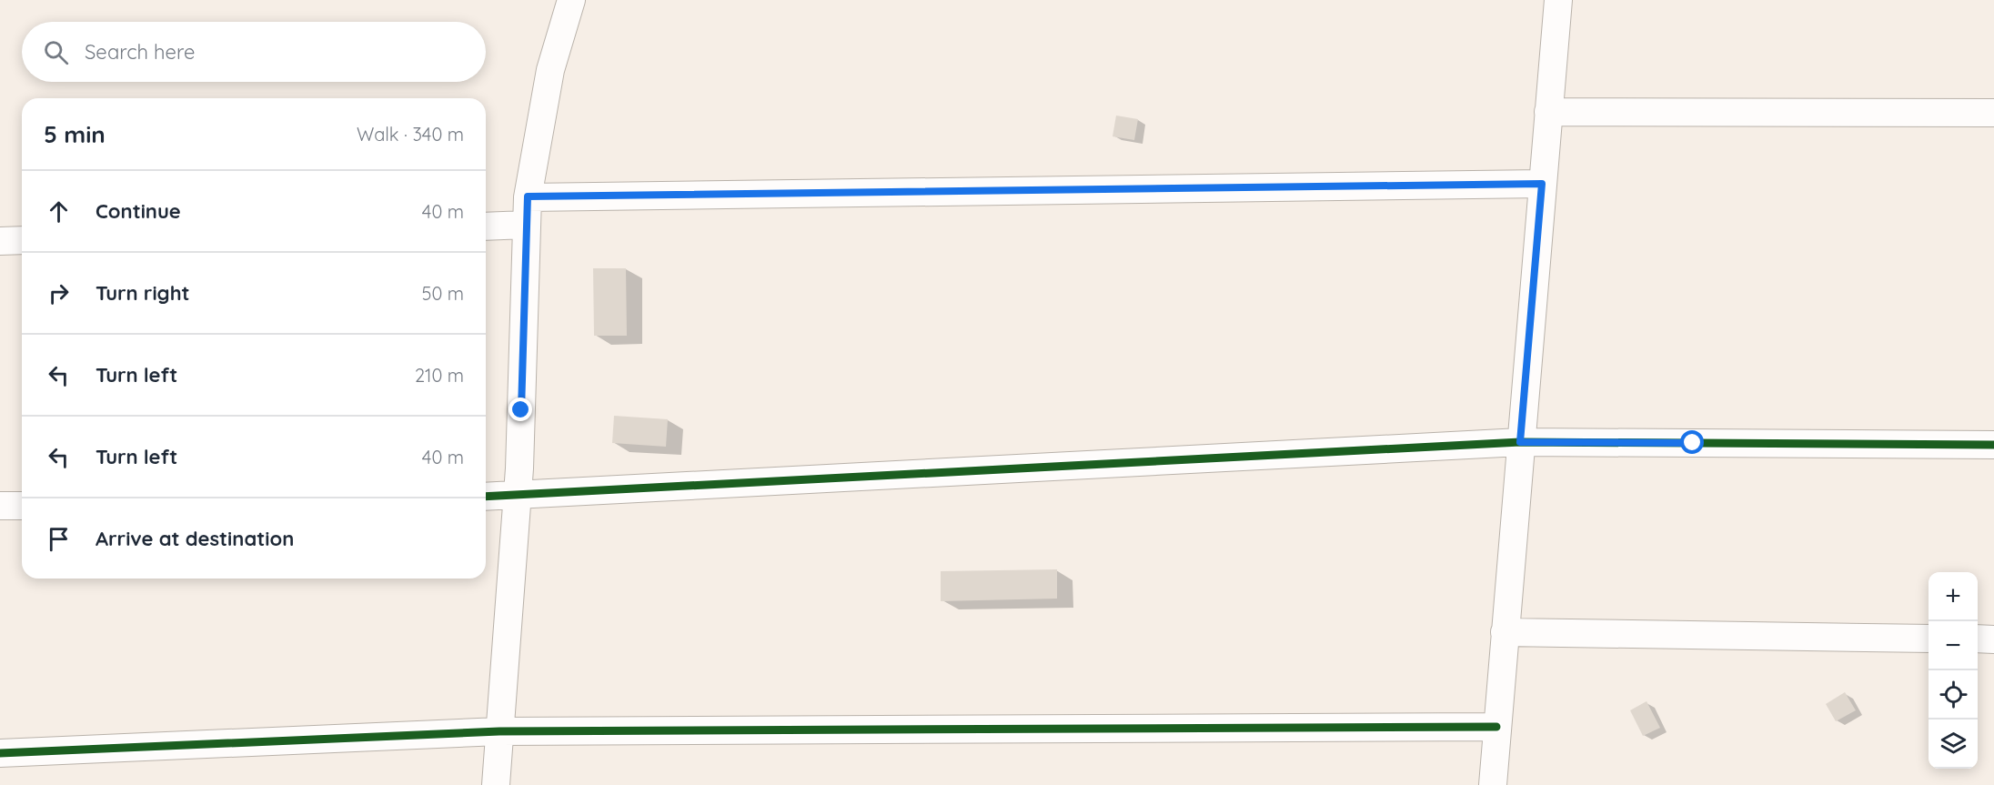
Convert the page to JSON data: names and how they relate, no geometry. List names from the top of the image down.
{
  "page": {
    "search": "Search here",
    "heading": ["5 min", "Walk · 340 m"],
    "list": [
      ["Continue", "40 m"],
      ["Turn right", "50 m"],
      ["Turn left", "210 m"],
      ["Turn left", "40 m"],
      "Arrive at destination"
    ],
    "map_buttons": ["+", "−"]
  }
}
